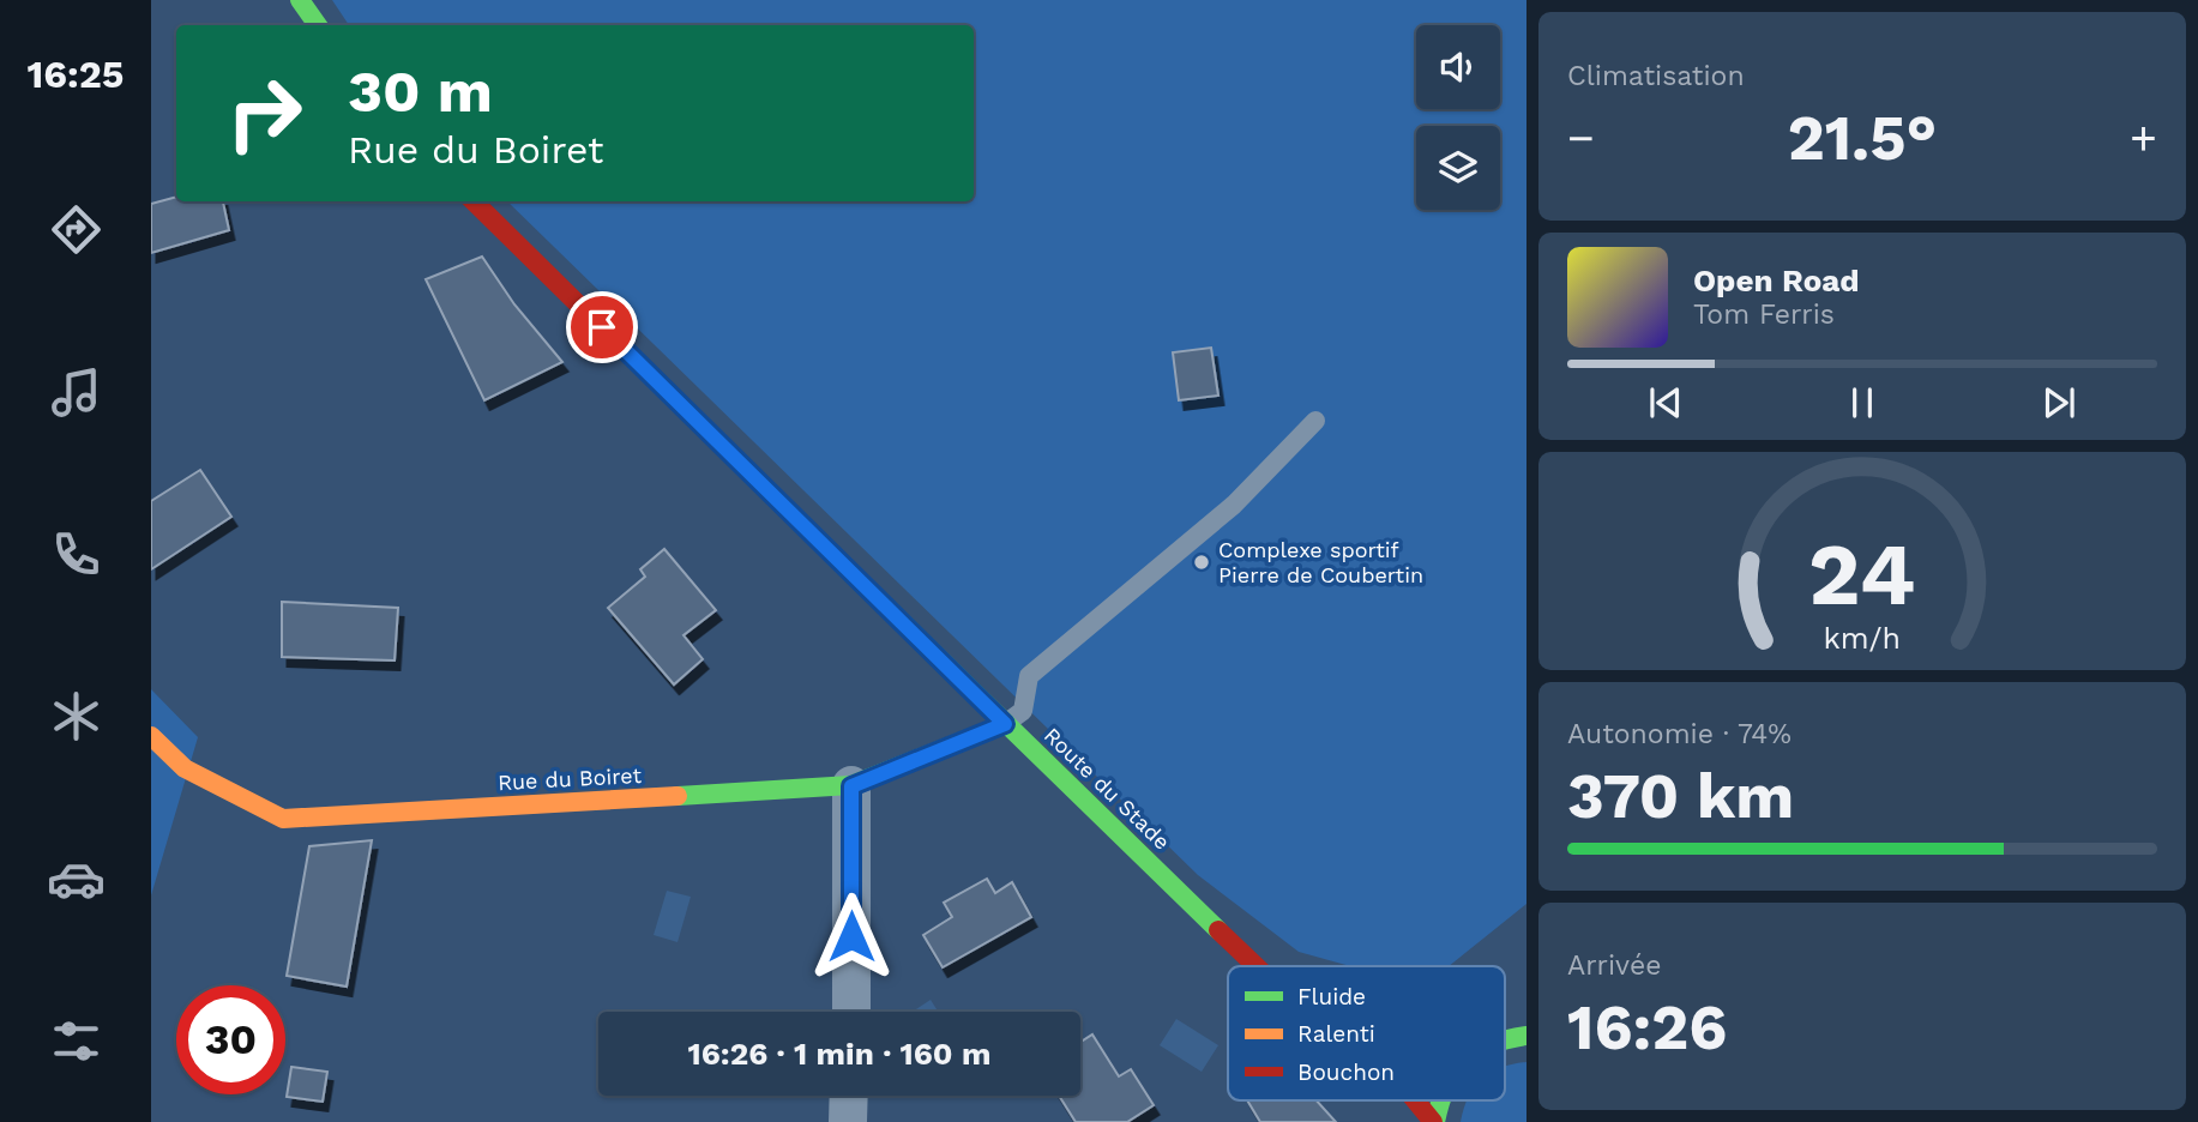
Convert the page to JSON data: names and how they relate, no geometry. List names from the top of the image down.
{
  "streets": {
    "main road": ["Rue du Boiret", "Route du Stade"]
  },
  "crossings": [
    ["Rue du Boiret", "Route du Stade"]
  ],
  "places": ["Complexe sportif Pierre de Coubertin"],
  "legend": ["Fluide", "Ralenti", "Bouchon"],
  "page": {
    "tabs": "16:25",
    "tile": [
      "Climatisation",
      ["Autonomie · 74%", "370 km"],
      ["Arrivée", "16:26"]
    ],
    "turn": ["30 m", "Rue du Boiret"],
    "heat": ["−", "21.5°", "+"],
    "song": ["Open Road", "Tom Ferris"],
    "limit": "30",
    "trip": "16:26 · 1 min · 160 m",
    "gauge": ["24", "km/h"]
  }
}
